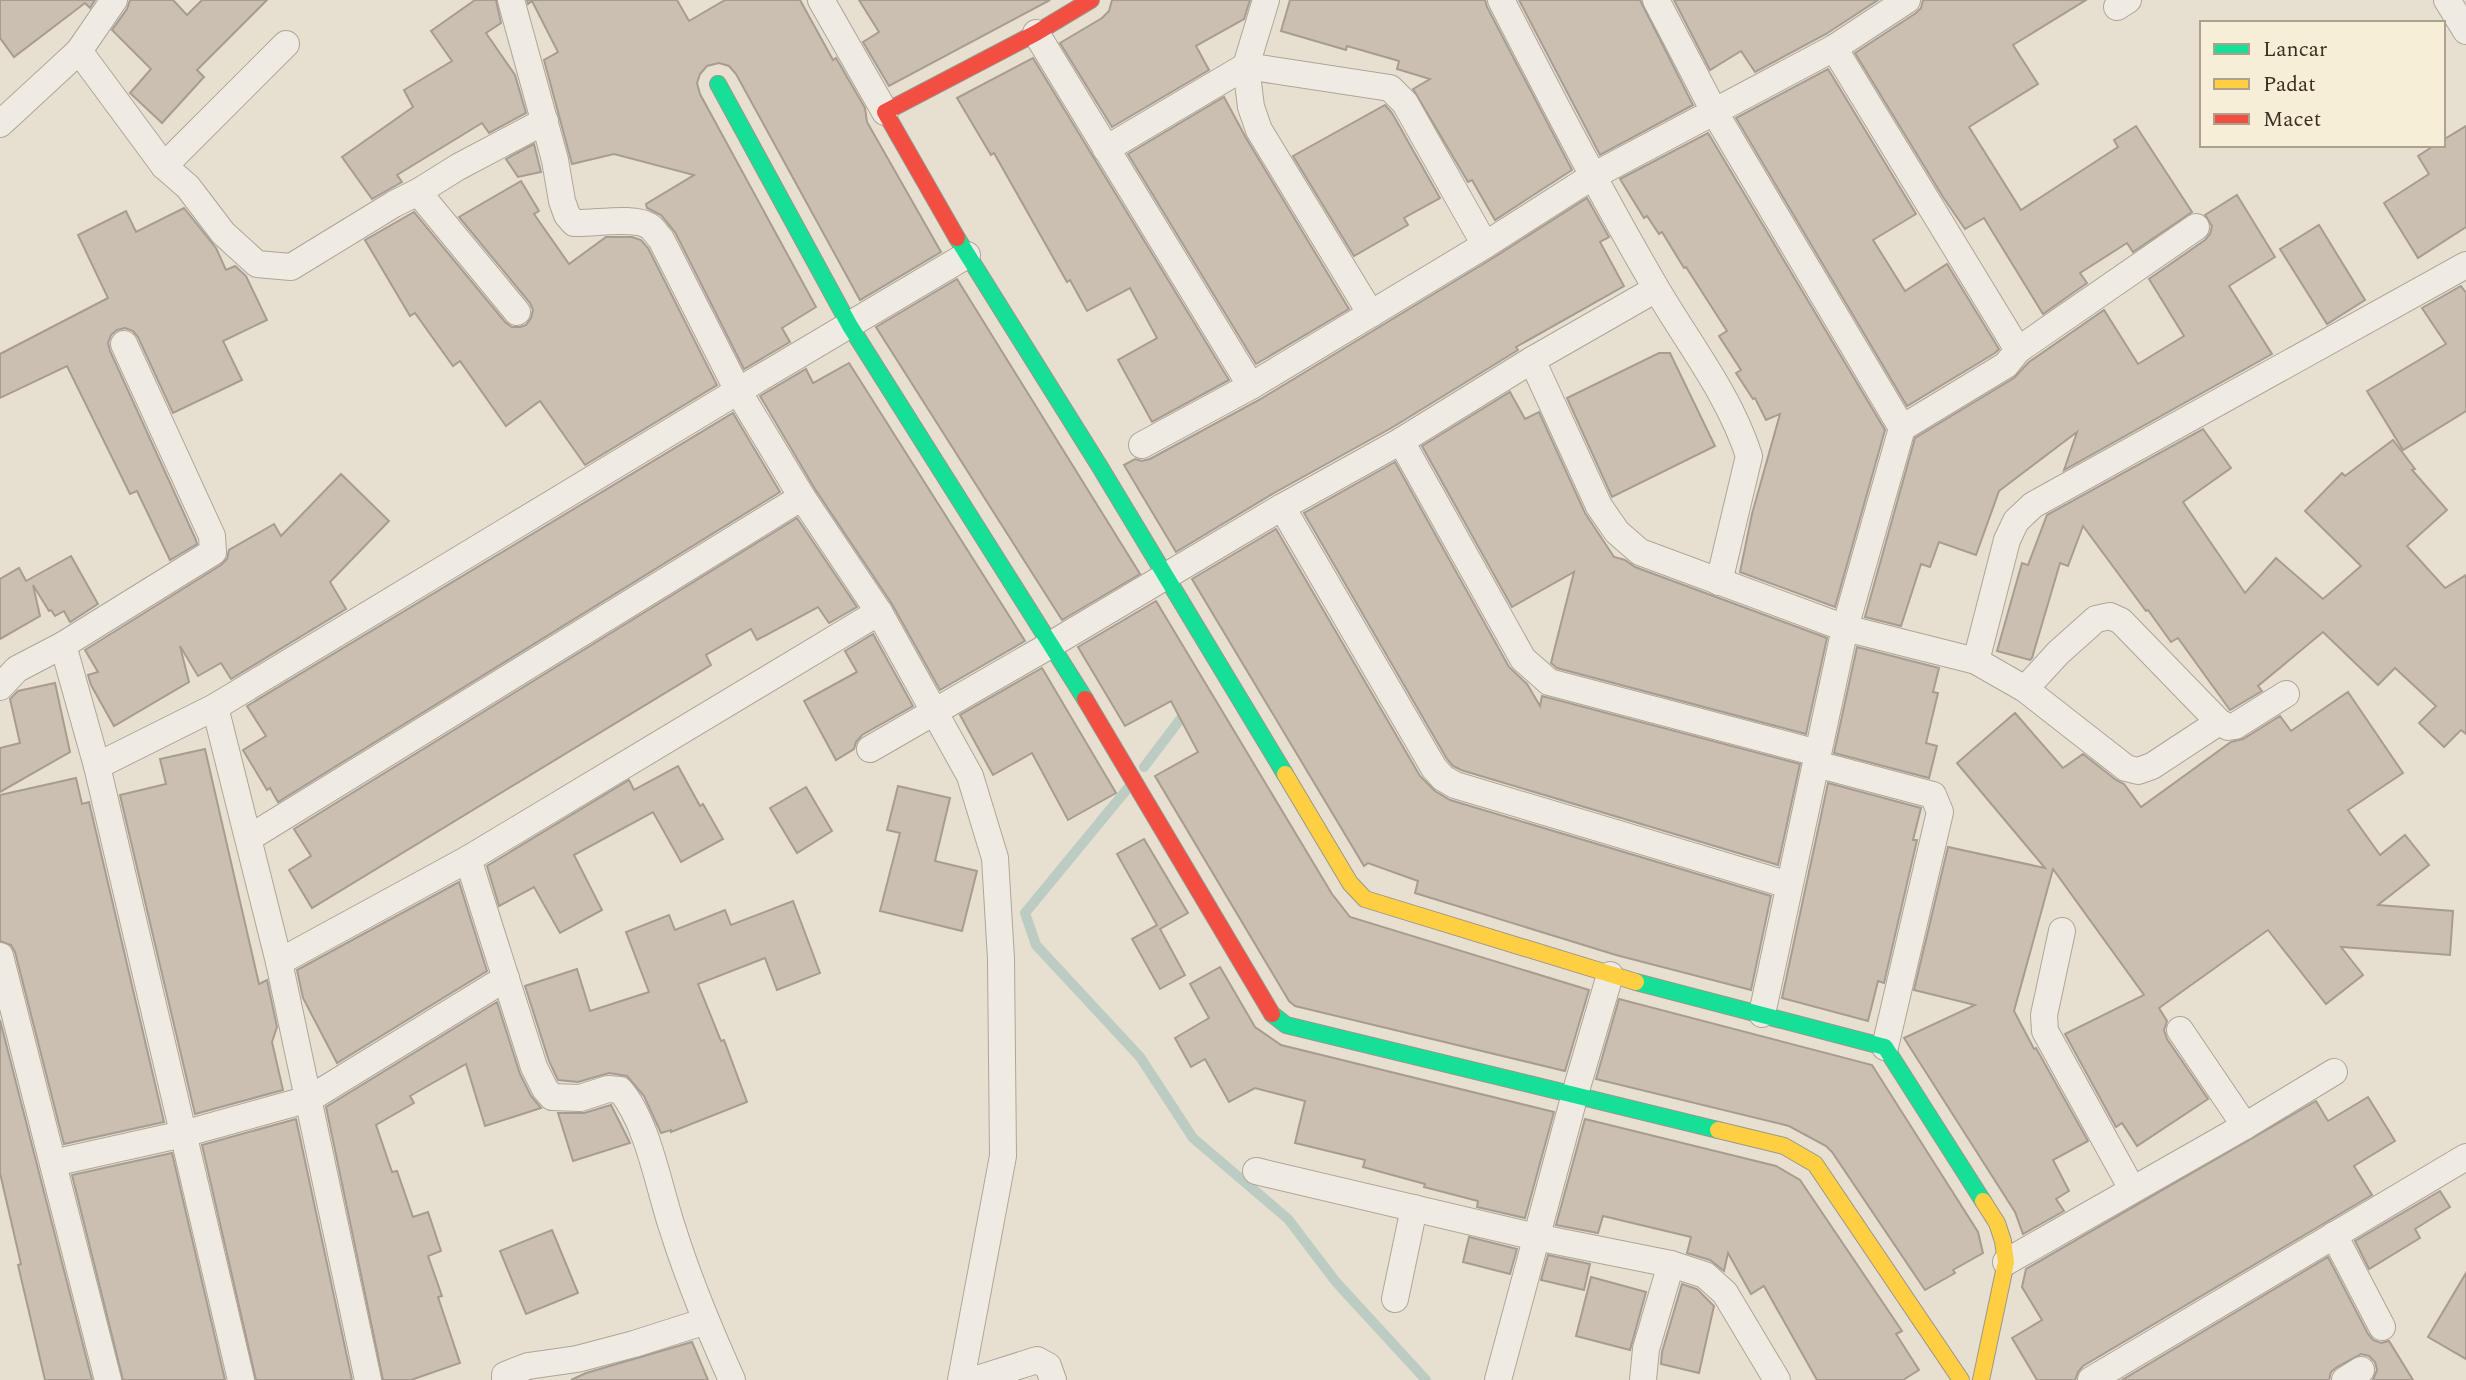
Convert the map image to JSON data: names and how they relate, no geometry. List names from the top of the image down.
{
  "legend": ["Lancar", "Padat", "Macet"]
}
